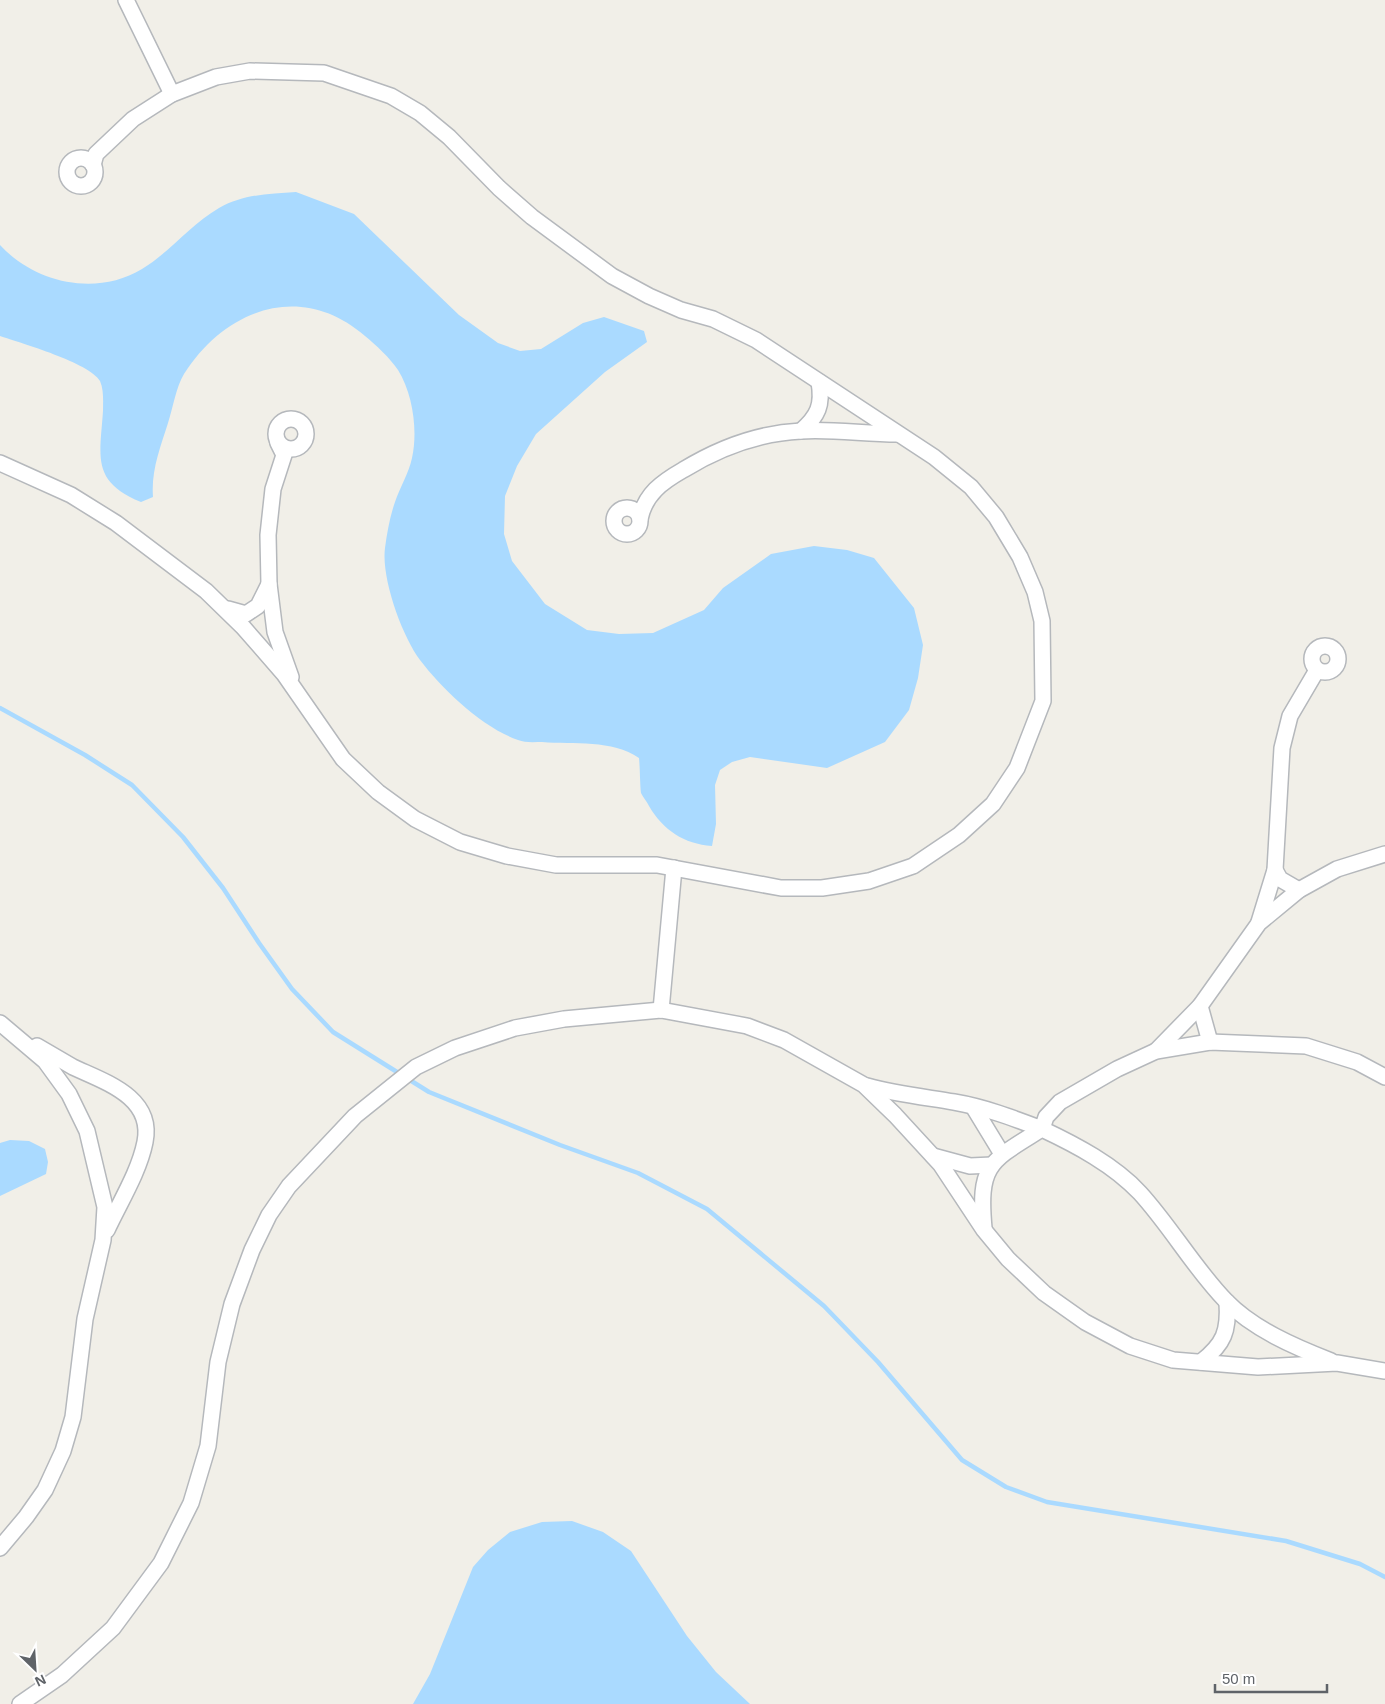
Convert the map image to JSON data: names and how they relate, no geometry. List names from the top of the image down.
{
  "scale_bar": "50 m",
  "north": "bottom right"
}
